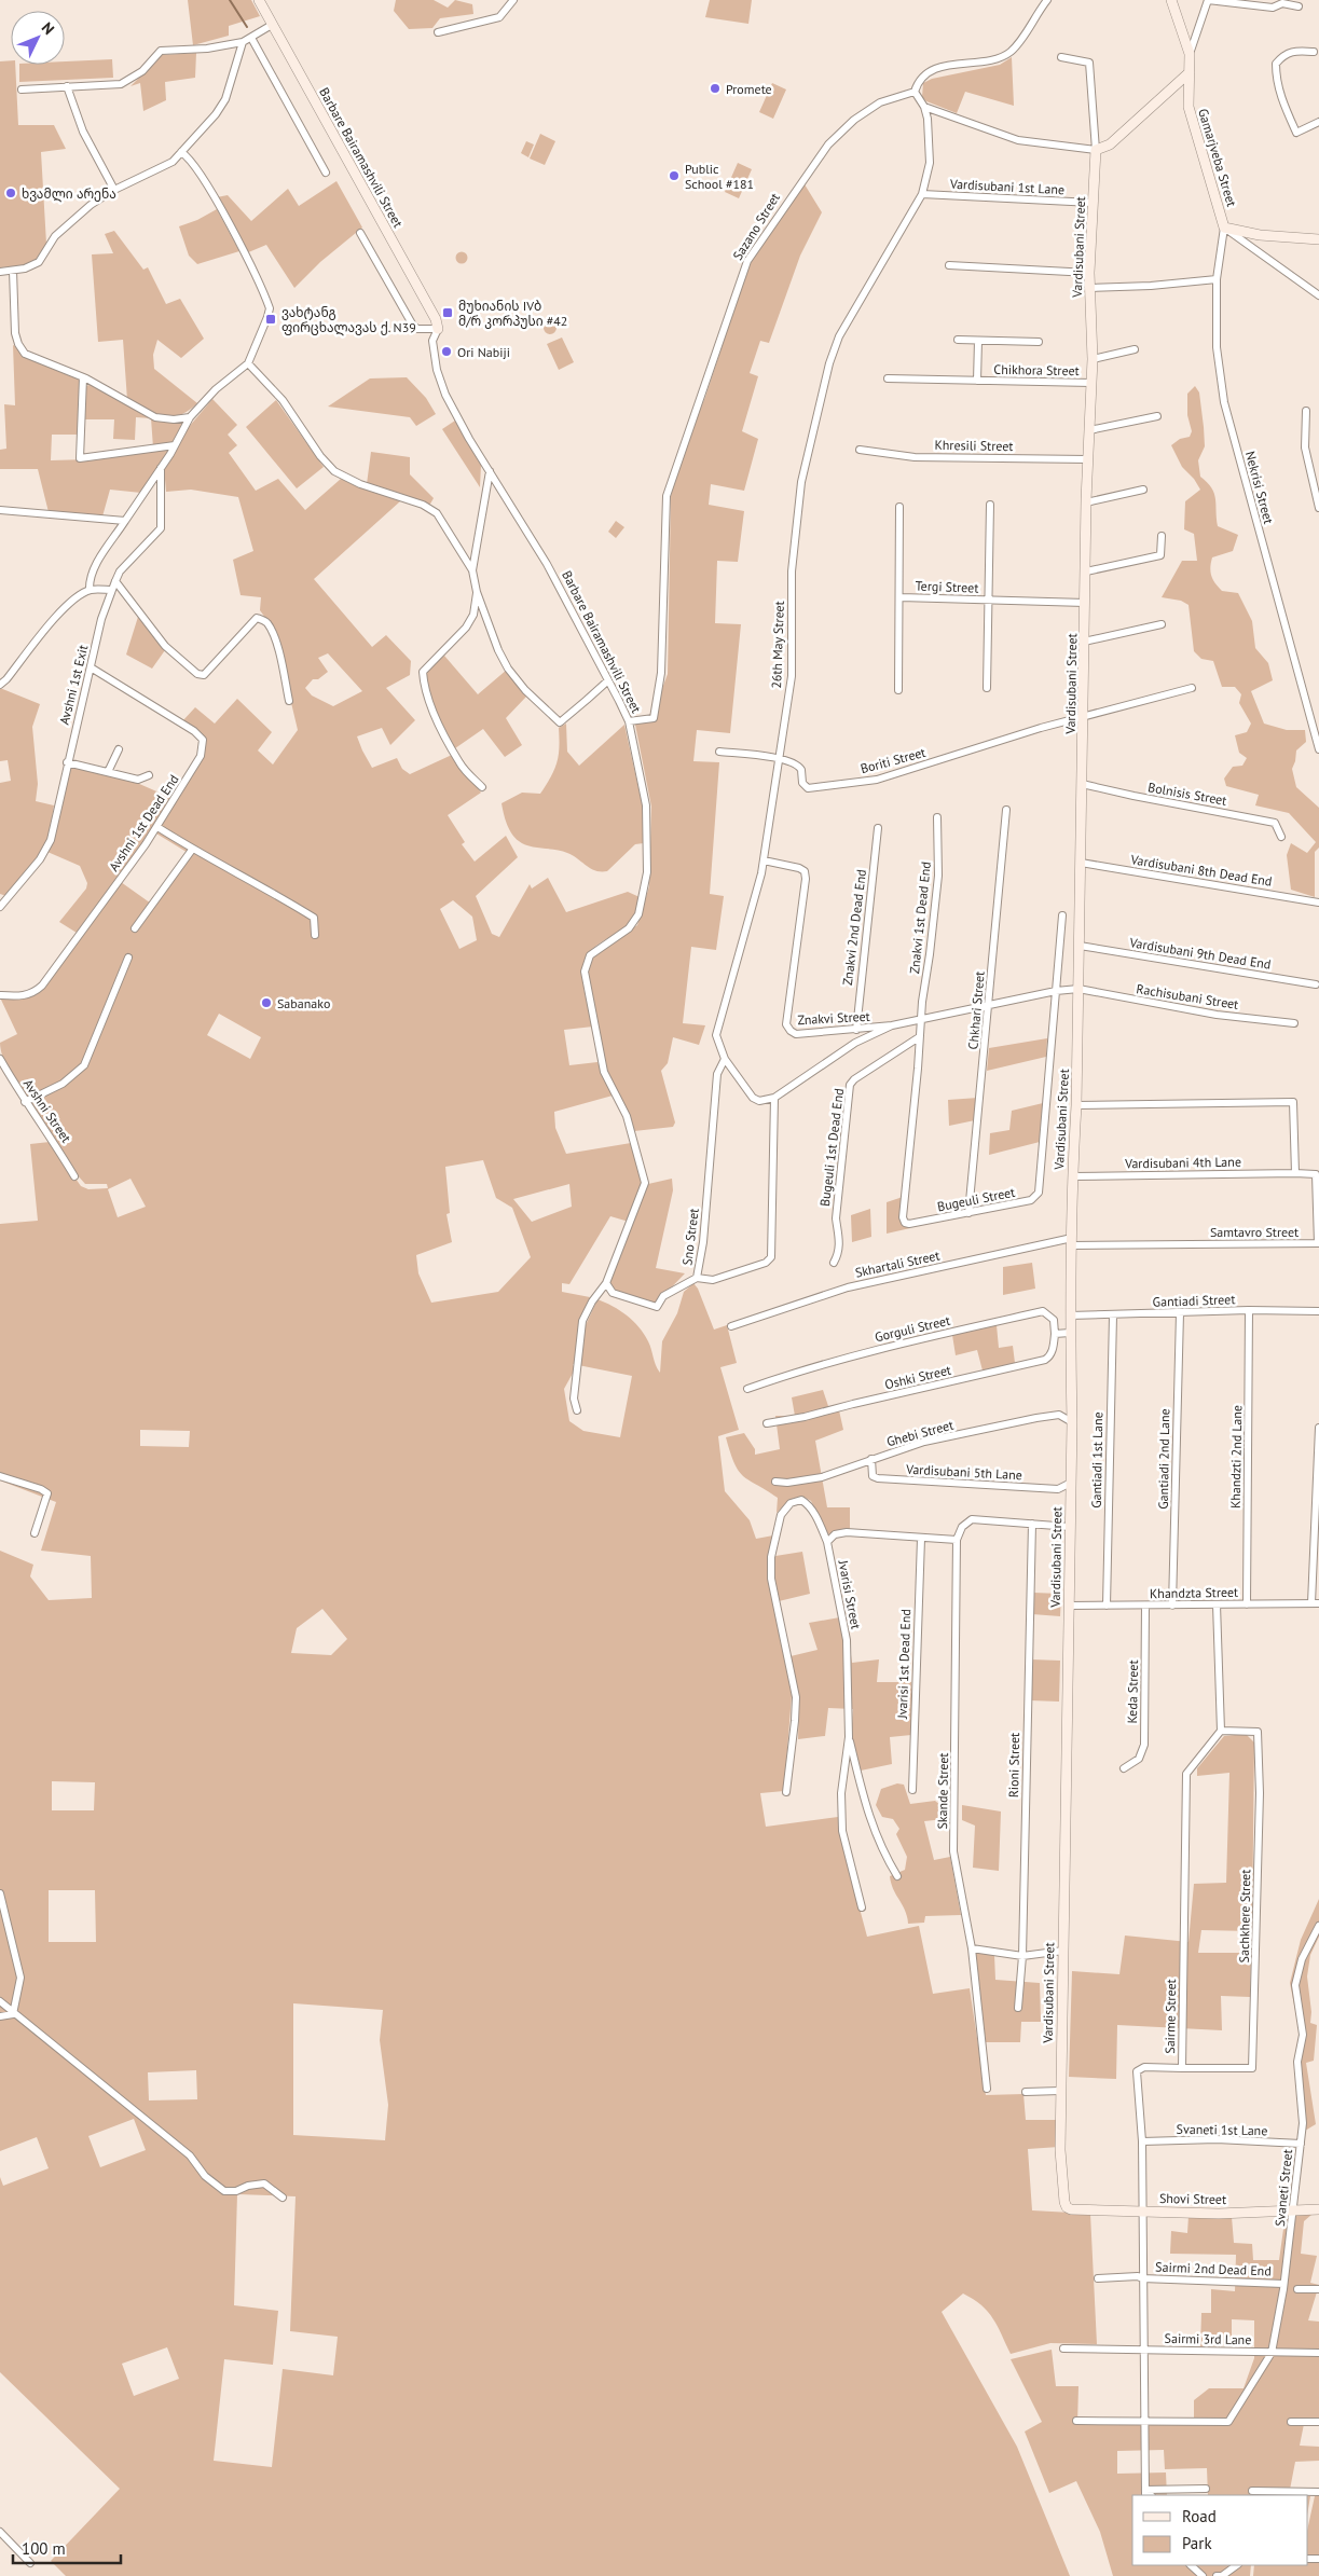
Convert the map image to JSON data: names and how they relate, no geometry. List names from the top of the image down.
{
  "streets": {
    "street": [
      "Barbare Bairamashvili Street",
      "Gamarjveba Street",
      "Vardisubani 1st Lane",
      "Sazano Street",
      "Vardisubani Street",
      "Chikhora Street",
      "Khresili Street",
      "Nekrisi Street",
      "Tergi Street",
      "26th May Street",
      "Avshni 1st Exit",
      "Boriti Street",
      "Bolnisis Street",
      "Avshni 1st Dead End",
      "Vardisubani 8th Dead End",
      "Znakvi 1st Dead End",
      "Znakvi 2nd Dead End",
      "Vardisubani 9th Dead End",
      "Rachisubani Street",
      "Chkhari Street",
      "Znakvi Street",
      "Avshni Street",
      "Bugeuli 1st Dead End",
      "Vardisubani 4th Lane",
      "Bugeuli Street",
      "Samtavro Street",
      "Sno Street",
      "Skhartali Street",
      "Gantiadi Street",
      "Gorguli Street",
      "Oshki Street",
      "Ghebi Street",
      "Khandzti 2nd Lane",
      "Gantiadi 2nd Lane",
      "Gantiadi 1st Lane",
      "Vardisubani 5th Lane",
      "Khandzta Street",
      "Jvarisi Street",
      "Jvarisi 1st Dead End",
      "Keda Street",
      "Rioni Street",
      "Skande Street",
      "Sachkhere Street",
      "Sairme Street",
      "Svaneti 1st Lane",
      "Svaneti Street",
      "Shovi Street",
      "Sairmi 2nd Dead End",
      "Sairmi 3rd Lane"
    ]
  },
  "crossings": [
    ["Barbare Bairamashvili Street", "Sazano Street"],
    ["Gamarjveba Street", "Nekrisi Street"],
    ["Vardisubani 1st Lane", "Vardisubani Street"],
    ["Vardisubani 1st Lane", "26th May Street"],
    ["Vardisubani Street", "Chikhora Street"],
    ["Vardisubani Street", "Khresili Street"],
    ["Vardisubani Street", "Tergi Street"],
    ["Vardisubani Street", "Boriti Street"],
    ["Vardisubani Street", "Bolnisis Street"],
    ["Vardisubani Street", "Vardisubani 8th Dead End"],
    ["Vardisubani Street", "Vardisubani 9th Dead End"],
    ["Vardisubani Street", "Rachisubani Street"],
    ["Vardisubani Street", "Znakvi Street"],
    ["Vardisubani Street", "Vardisubani 4th Lane"],
    ["Vardisubani Street", "Samtavro Street"],
    ["Vardisubani Street", "Skhartali Street"],
    ["Vardisubani Street", "Gantiadi Street"],
    ["Vardisubani Street", "Ghebi Street"],
    ["Vardisubani Street", "Vardisubani 5th Lane"],
    ["Vardisubani Street", "Khandzta Street"],
    ["Vardisubani Street", "Shovi Street"],
    ["26th May Street", "Boriti Street"],
    ["26th May Street", "Znakvi Street"],
    ["26th May Street", "Sno Street"],
    ["Avshni 1st Exit", "Avshni 1st Dead End"],
    ["Znakvi 1st Dead End", "Znakvi Street"],
    ["Znakvi 1st Dead End", "Bugeuli Street"],
    ["Znakvi 2nd Dead End", "Znakvi Street"],
    ["Rachisubani Street", "Znakvi Street"],
    ["Chkhari Street", "Znakvi Street"],
    ["Chkhari Street", "Bugeuli Street"],
    ["Znakvi Street", "Bugeuli Street"],
    ["Bugeuli 1st Dead End", "Bugeuli Street"],
    ["Vardisubani 4th Lane", "Samtavro Street"],
    ["Samtavro Street", "Skhartali Street"],
    ["Gantiadi Street", "Khandzti 2nd Lane"],
    ["Gantiadi Street", "Gantiadi 2nd Lane"],
    ["Gantiadi Street", "Gantiadi 1st Lane"],
    ["Gorguli Street", "Oshki Street"],
    ["Ghebi Street", "Vardisubani 5th Lane"],
    ["Khandzti 2nd Lane", "Khandzta Street"],
    ["Gantiadi 2nd Lane", "Khandzta Street"],
    ["Gantiadi 1st Lane", "Khandzta Street"],
    ["Khandzta Street", "Keda Street"],
    ["Sachkhere Street", "Sairme Street"],
    ["Sairme Street", "Svaneti 1st Lane"],
    ["Sairme Street", "Svaneti Street"],
    ["Sairme Street", "Shovi Street"],
    ["Sairme Street", "Sairmi 2nd Dead End"],
    ["Sairme Street", "Sairmi 3rd Lane"],
    ["Svaneti 1st Lane", "Svaneti Street"],
    ["Svaneti Street", "Shovi Street"],
    ["Svaneti Street", "Sairmi 2nd Dead End"],
    ["Svaneti Street", "Sairmi 3rd Lane"]
  ],
  "places": {
    "other": [
      "Promete",
      "Public School #181",
      "ხვამლი არენა",
      "Ori Nabiji",
      "Sabanako"
    ],
    "transit": ["მუხიანის IVბ მ/რ კორპუსი #42", "ვახტანგ ფირცხალავას ქ. N39"]
  },
  "legend": ["Road", "Park"],
  "scale_bar": "100 m",
  "north": "top right"
}
